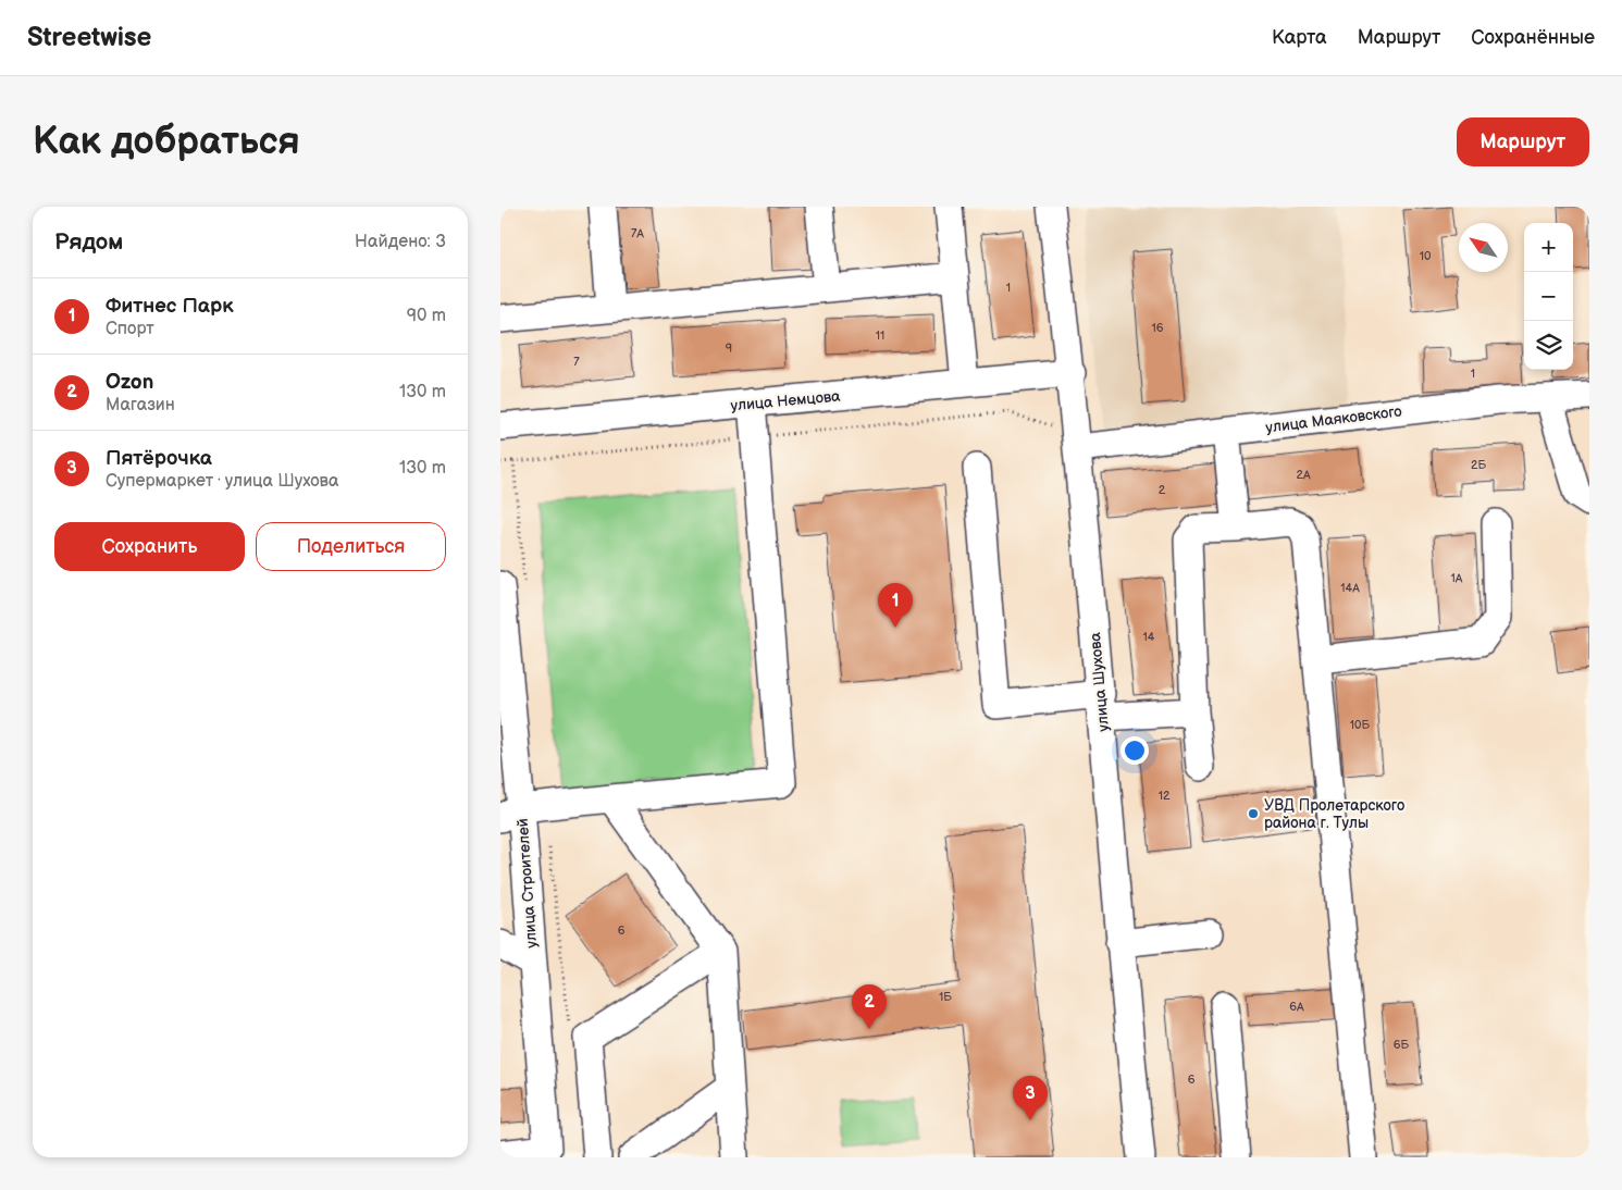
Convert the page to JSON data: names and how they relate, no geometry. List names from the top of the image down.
{
  "streets": {
    "street": [
      "улица Немцова",
      "улица Маяковского",
      "улица Шухова",
      "улица Строителей"
    ]
  },
  "crossings": [
    ["улица Немцова", "улица Шухова"],
    ["улица Маяковского", "улица Шухова"]
  ],
  "places": ["УВД Пролетарского района г. Тулы"],
  "house_numbers": [
    "7А",
    "10",
    "1",
    "16",
    "11",
    "9",
    "7",
    "1",
    "2Б",
    "2А",
    "2",
    "1А",
    "14А",
    "14",
    "10Б",
    "12",
    "6",
    "1Б",
    "6А",
    "6Б",
    "6"
  ],
  "north": "top left",
  "page": {
    "header": "Streetwise",
    "nav": ["Карта", "Маршрут", "Сохранённые"],
    "buttons": [
      "Маршрут",
      ["Сохранить", "Поделиться"]
    ],
    "title": "Как добраться",
    "heading": ["Рядом", "Найдено: 3"],
    "map_buttons": ["+", "−"],
    "list": [
      {
        "mark": "1",
        "name": "Фитнес Парк",
        "note": "Спорт",
        "value": "90 m"
      },
      {
        "mark": "2",
        "name": "Ozon",
        "note": "Магазин",
        "value": "130 m"
      },
      {
        "mark": "3",
        "name": "Пятёрочка",
        "note": "Супермаркет · улица Шухова",
        "value": "130 m"
      }
    ],
    "pins": ["1", "2", "3"]
  }
}
